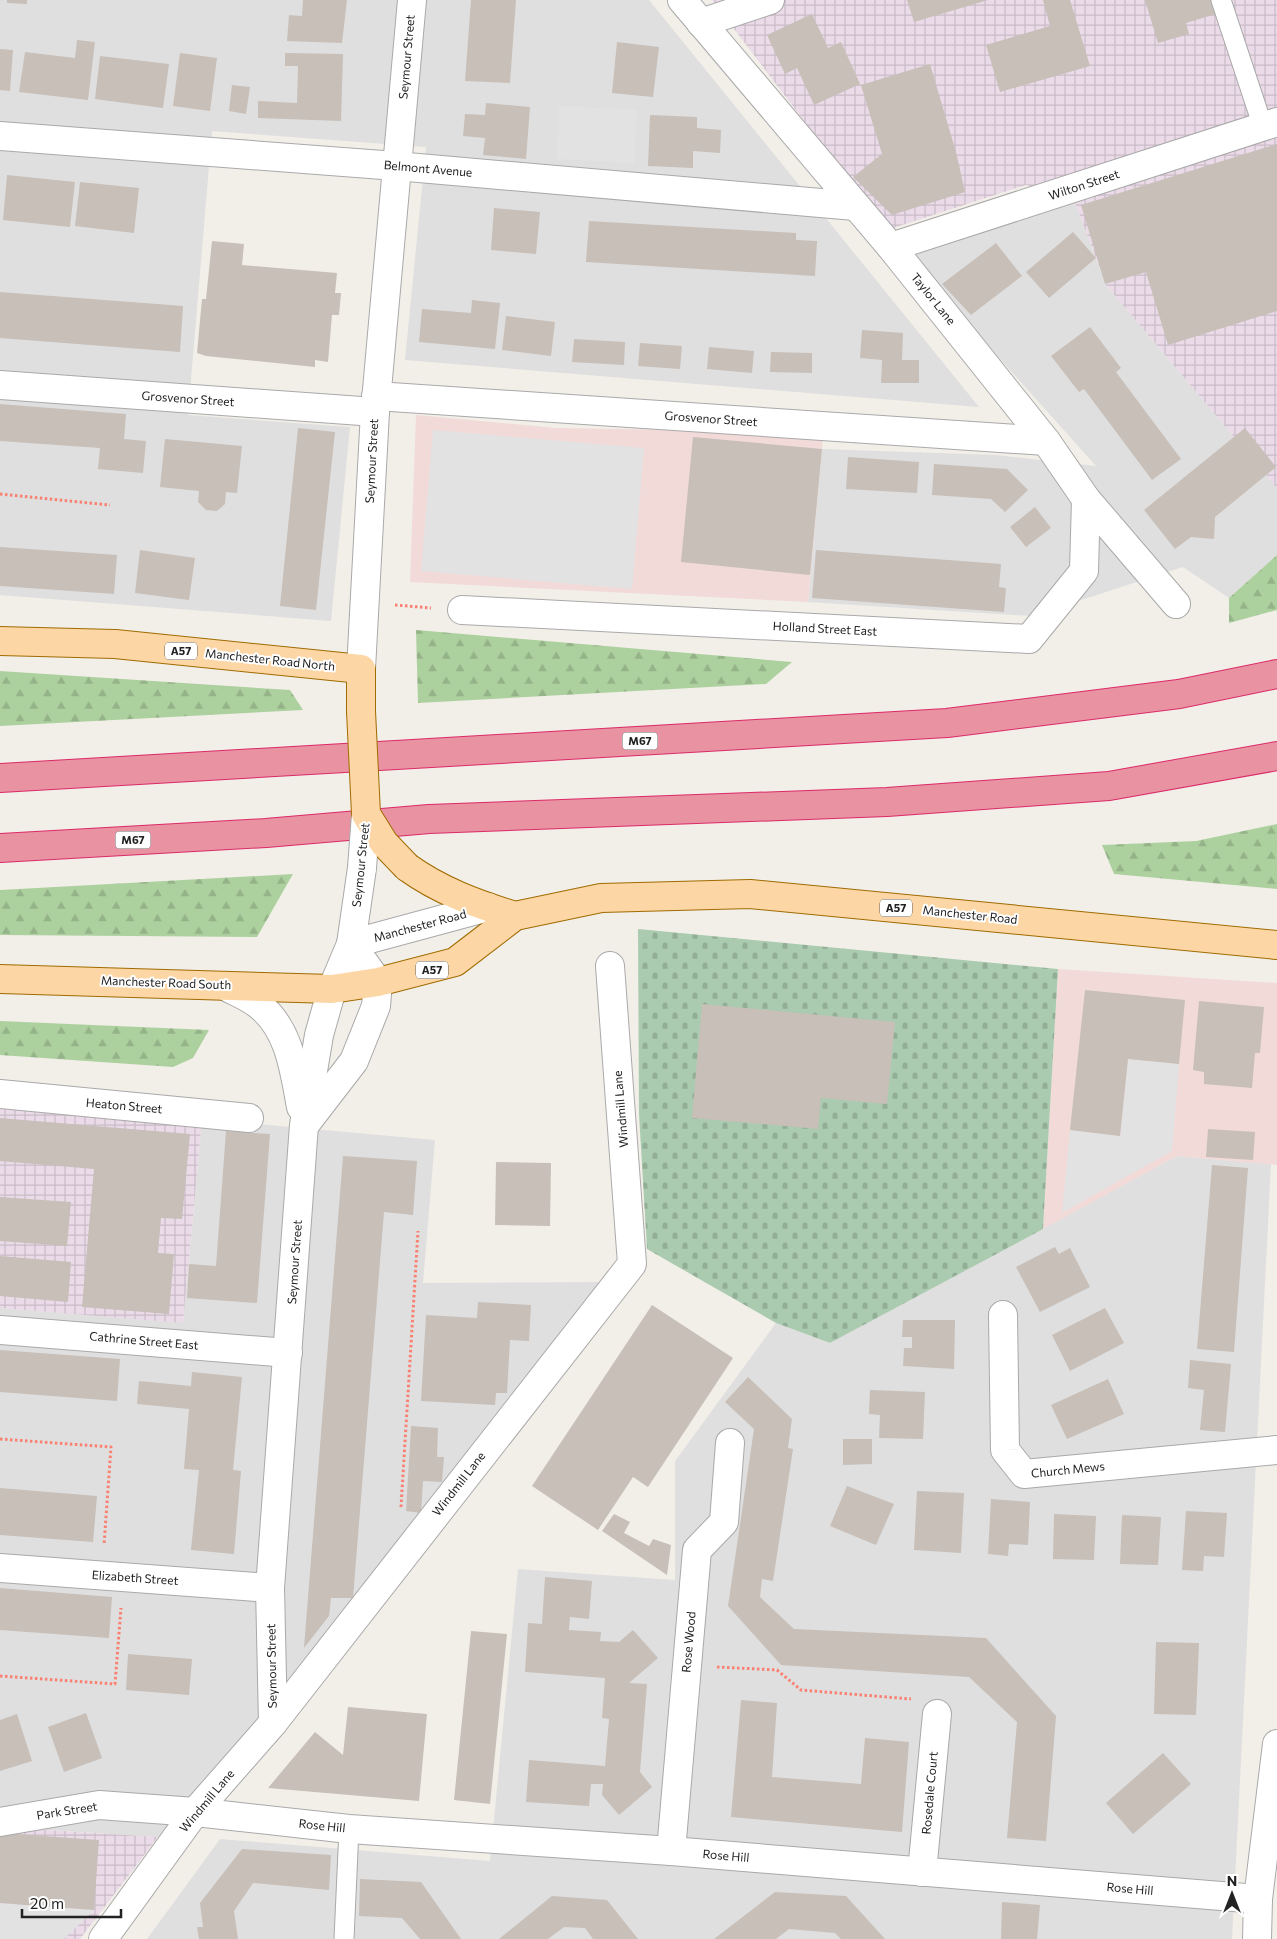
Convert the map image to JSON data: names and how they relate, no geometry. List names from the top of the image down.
{
  "streets": {
    "highway": ["M67"],
    "main road": [
      "Seymour Street",
      "A57",
      "Manchester Road North",
      "Manchester Road",
      "Manchester Road South"
    ],
    "street": [
      "Belmont Avenue",
      "Wilton Street",
      "Taylor Lane",
      "Grosvenor Street",
      "Holland Street East",
      "Heaton Street",
      "Windmill Lane",
      "Cathrine Street East",
      "Church Mews",
      "Elizabeth Street",
      "Rose Wood",
      "Rosedale Court",
      "Park Street",
      "Rose Hill"
    ]
  },
  "crossings": [
    ["Seymour Street", "Belmont Avenue"],
    ["Seymour Street", "Grosvenor Street"],
    ["Seymour Street", "Manchester Road North"],
    ["Seymour Street", "Manchester Road"],
    ["Seymour Street", "Manchester Road South"],
    ["Seymour Street", "Windmill Lane"],
    ["Seymour Street", "Cathrine Street East"],
    ["Seymour Street", "Elizabeth Street"],
    ["Belmont Avenue", "Taylor Lane"],
    ["Wilton Street", "Taylor Lane"],
    ["Taylor Lane", "Grosvenor Street"],
    ["Taylor Lane", "Holland Street East"],
    ["Manchester Road", "Manchester Road South"],
    ["Windmill Lane", "Park Street"],
    ["Windmill Lane", "Rose Hill"],
    ["Rose Wood", "Rose Hill"],
    ["Rosedale Court", "Rose Hill"],
    ["Park Street", "Rose Hill"]
  ],
  "scale_bar": "20 m",
  "north": "top"
}
